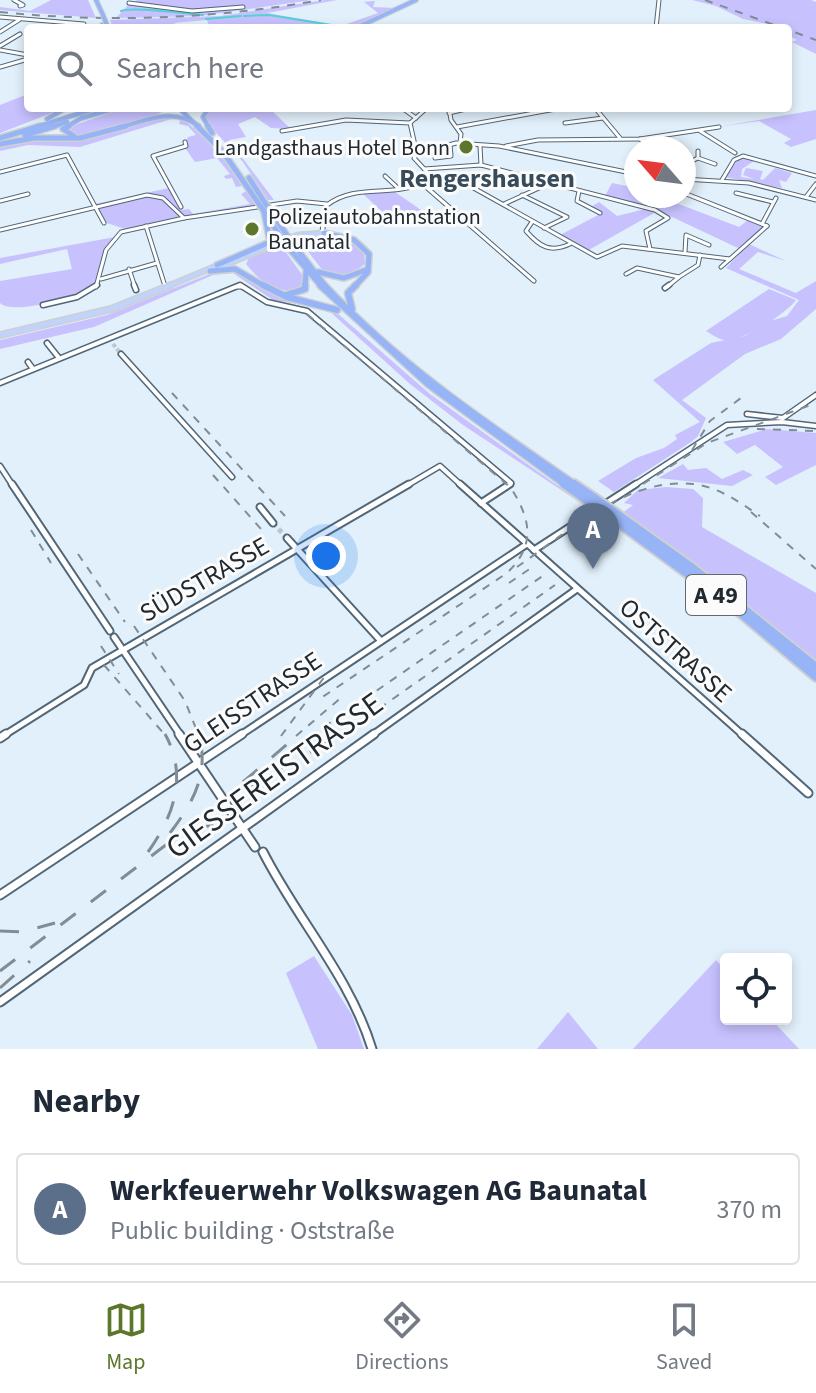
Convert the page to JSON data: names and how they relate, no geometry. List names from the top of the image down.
{
  "streets": {
    "highway": ["A 49"],
    "street": [
      "SÜDSTRASSE",
      "OSTSTRASSE",
      "GLEISSTRASSE",
      "GIESSEREISTRASSE"
    ]
  },
  "crossings": [
    ["SÜDSTRASSE", "OSTSTRASSE"],
    ["OSTSTRASSE", "GLEISSTRASSE"],
    ["OSTSTRASSE", "GIESSEREISTRASSE"]
  ],
  "districts": ["Rengershausen"],
  "places": ["Landgasthaus Hotel Bonn", "Polizeiautobahnstation Baunatal"],
  "north": "top left",
  "page": {
    "search": "Search here",
    "pins": "A",
    "heading": "Nearby",
    "list": [
      {
        "mark": "A",
        "name": "Werkfeuerwehr Volkswagen AG Baunatal",
        "note": "Public building · Oststraße",
        "value": "370 m"
      }
    ],
    "nav": ["Map", "Directions", "Saved"]
  }
}
